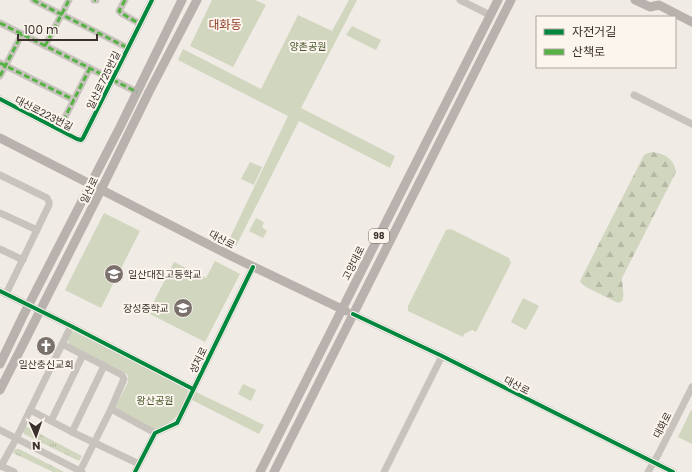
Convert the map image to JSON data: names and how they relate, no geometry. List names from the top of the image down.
{
  "streets": {
    "main road": [
      "일산로",
      "98",
      "대산로",
      "고양대로"
    ],
    "street": [
      "일산로725번길",
      "대산로223번길",
      "성저로",
      "대화로"
    ]
  },
  "crossings": [
    ["일산로725번길", "대산로223번길"],
    ["일산로725번길", "일산로"],
    ["일산로", "대산로"],
    ["98", "대산로"],
    ["대산로", "고양대로"],
    ["대산로", "성저로"],
    ["대산로", "대화로"]
  ],
  "districts": ["대화동"],
  "parks": ["양촌공원", "왕산공원"],
  "places": {
    "school or university": ["일산대진고등학교", "장성중학교"],
    "church": ["일산충신교회"]
  },
  "legend": ["자전거길", "산책로"],
  "scale_bar": "100 m",
  "north": "bottom"
}
